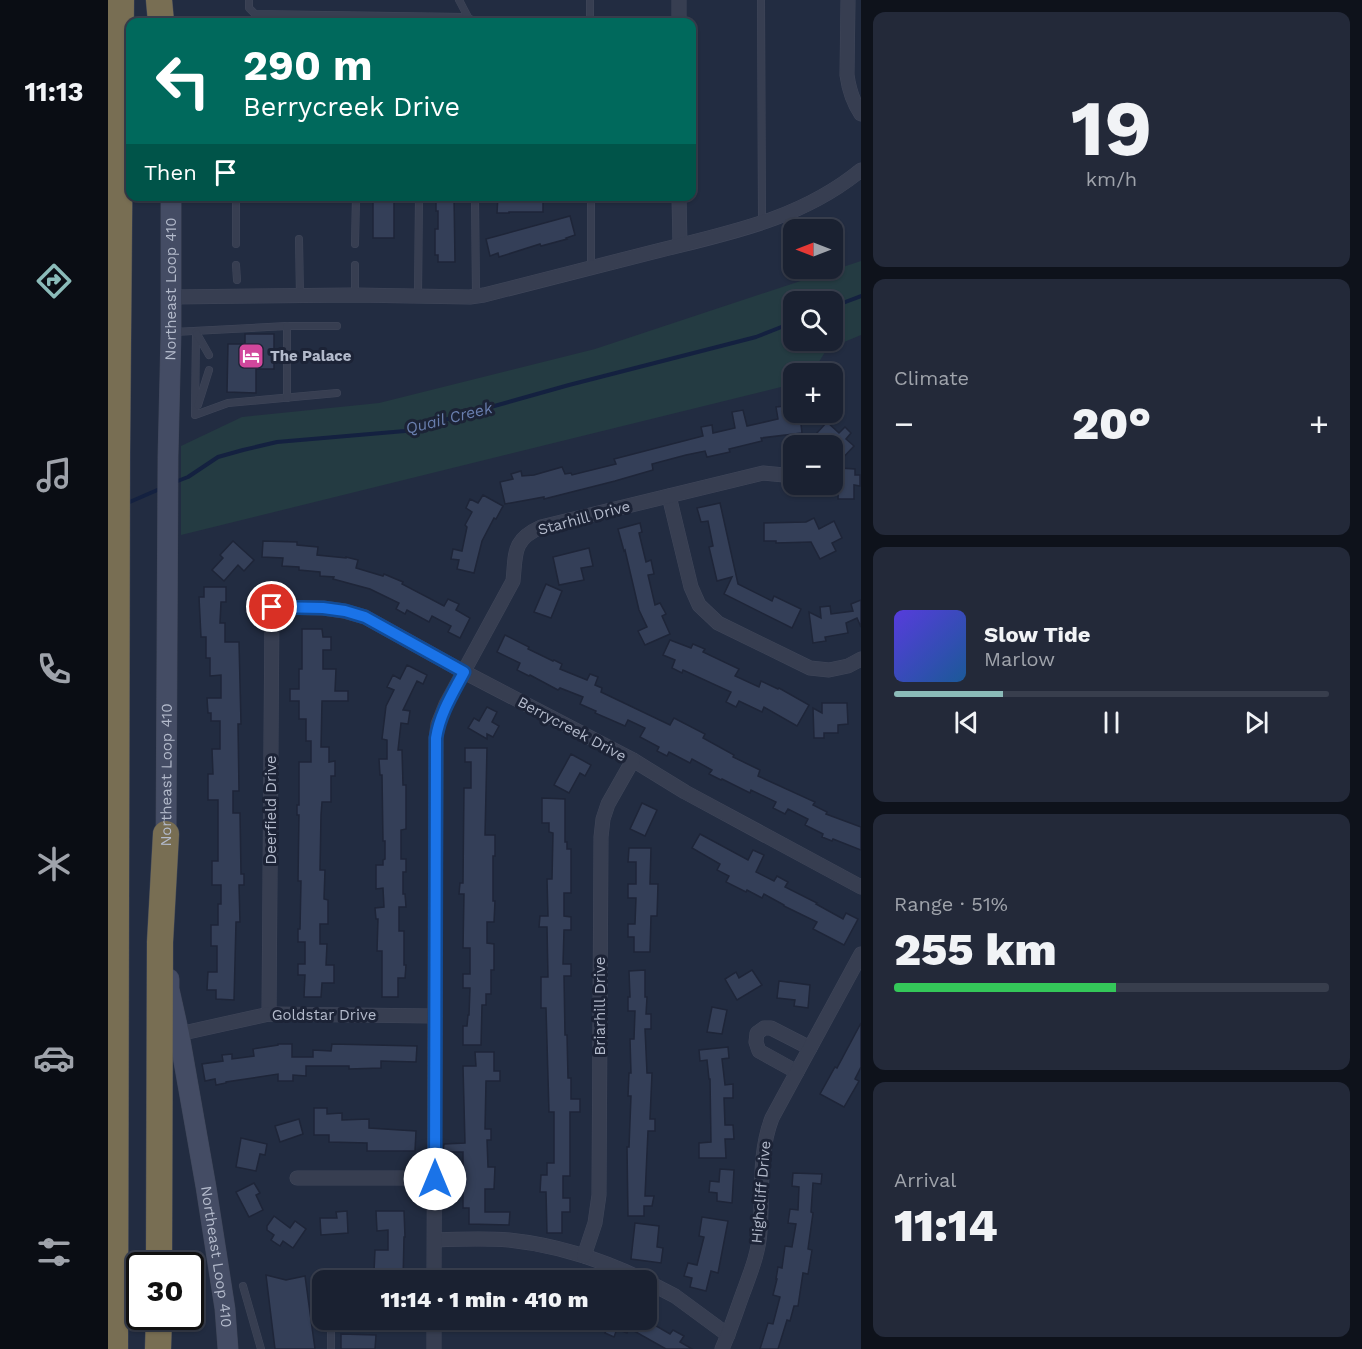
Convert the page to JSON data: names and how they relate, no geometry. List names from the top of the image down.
{
  "streets": {
    "main road": ["Northeast Loop 410"],
    "street": [
      "Starhill Drive",
      "Berrycreek Drive",
      "Deerfield Drive",
      "Briarhill Drive",
      "Goldstar Drive",
      "Highcliff Drive"
    ]
  },
  "crossings": [
    ["Northeast Loop 410", "Goldstar Drive"],
    ["Starhill Drive", "Berrycreek Drive"],
    ["Starhill Drive", "Goldstar Drive"],
    ["Berrycreek Drive", "Deerfield Drive"],
    ["Berrycreek Drive", "Briarhill Drive"],
    ["Deerfield Drive", "Goldstar Drive"]
  ],
  "water": ["Quail Creek"],
  "places": {
    "hotel": ["The Palace"]
  },
  "north": "left",
  "page": {
    "tabs": "11:13",
    "tile": [
      ["19", "km/h"],
      "Climate",
      ["Range · 51%", "255 km"],
      ["Arrival", "11:14"]
    ],
    "turn": ["290 m", "Berrycreek Drive"],
    "then": "Then",
    "map_buttons": ["+", "−"],
    "heat": ["−", "20°", "+"],
    "song": ["Slow Tide", "Marlow"],
    "limit": "30",
    "trip": "11:14 · 1 min · 410 m"
  }
}
